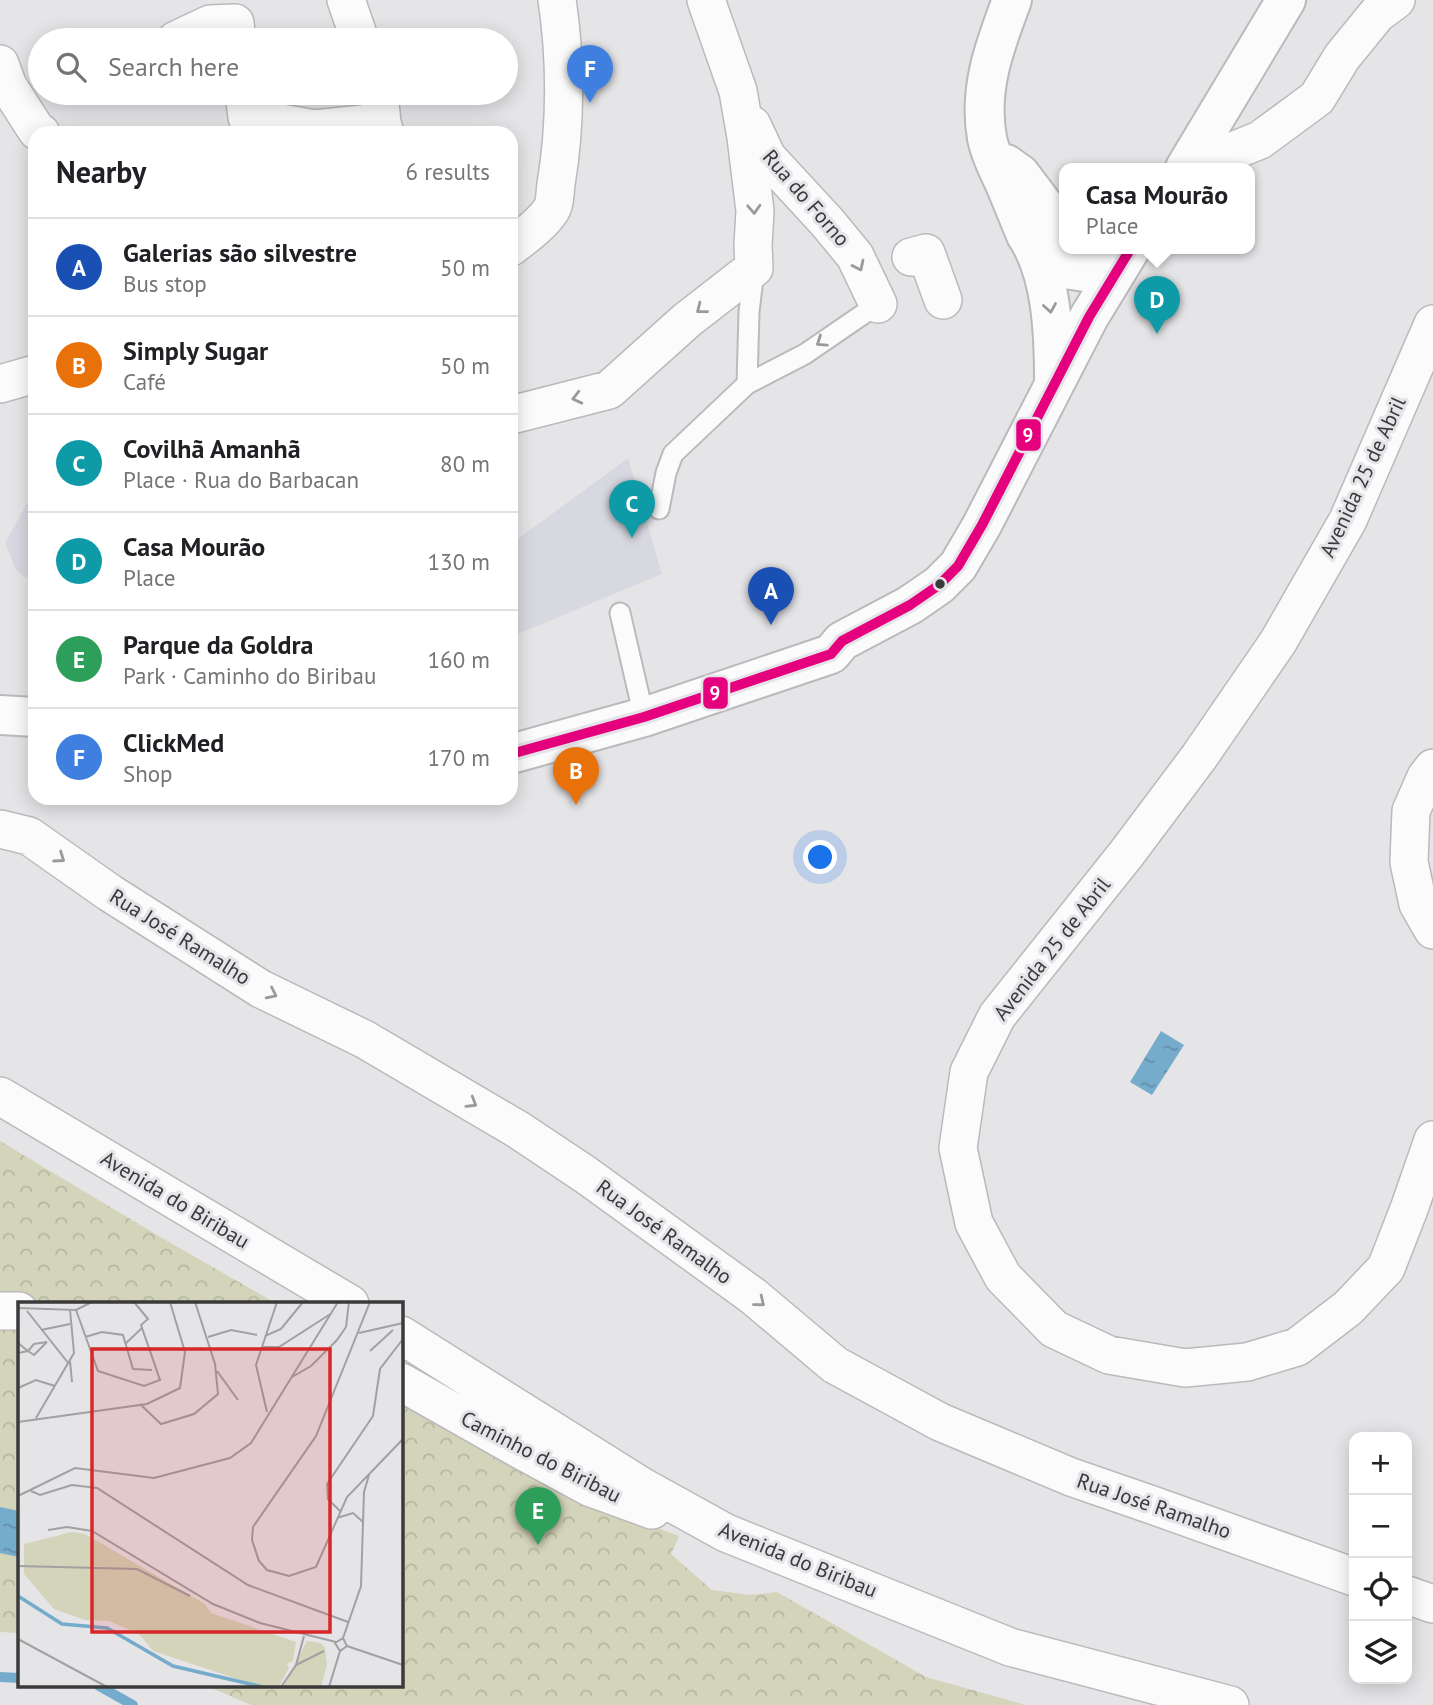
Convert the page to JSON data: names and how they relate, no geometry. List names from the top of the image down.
{
  "streets": {
    "street": [
      "Rua do Forno",
      "Avenida 25 de Abril",
      "Rua José Ramalho",
      "Avenida do Biribau",
      "Caminho do Biribau"
    ]
  },
  "crossings": [
    ["Avenida do Biribau", "Caminho do Biribau"]
  ],
  "one_way": ["Rua do Forno", "Rua José Ramalho"],
  "lines": ["transit line 9"],
  "page": {
    "search": "Search here",
    "pins": [
      "F",
      "D",
      "C",
      "A",
      "B",
      "E"
    ],
    "heading": ["Nearby", "6 results"],
    "popup": ["Casa Mourão", "Place"],
    "list": [
      {
        "mark": "A",
        "name": "Galerias são silvestre",
        "note": "Bus stop",
        "value": "50 m"
      },
      {
        "mark": "B",
        "name": "Simply Sugar",
        "note": "Café",
        "value": "50 m"
      },
      {
        "mark": "C",
        "name": "Covilhã Amanhã",
        "note": "Place · Rua do Barbacan",
        "value": "80 m"
      },
      {
        "mark": "D",
        "name": "Casa Mourão",
        "note": "Place",
        "value": "130 m"
      },
      {
        "mark": "E",
        "name": "Parque da Goldra",
        "note": "Park · Caminho do Biribau",
        "value": "160 m"
      },
      {
        "mark": "F",
        "name": "ClickMed",
        "note": "Shop",
        "value": "170 m"
      }
    ],
    "map_buttons": ["+", "−"]
  }
}
